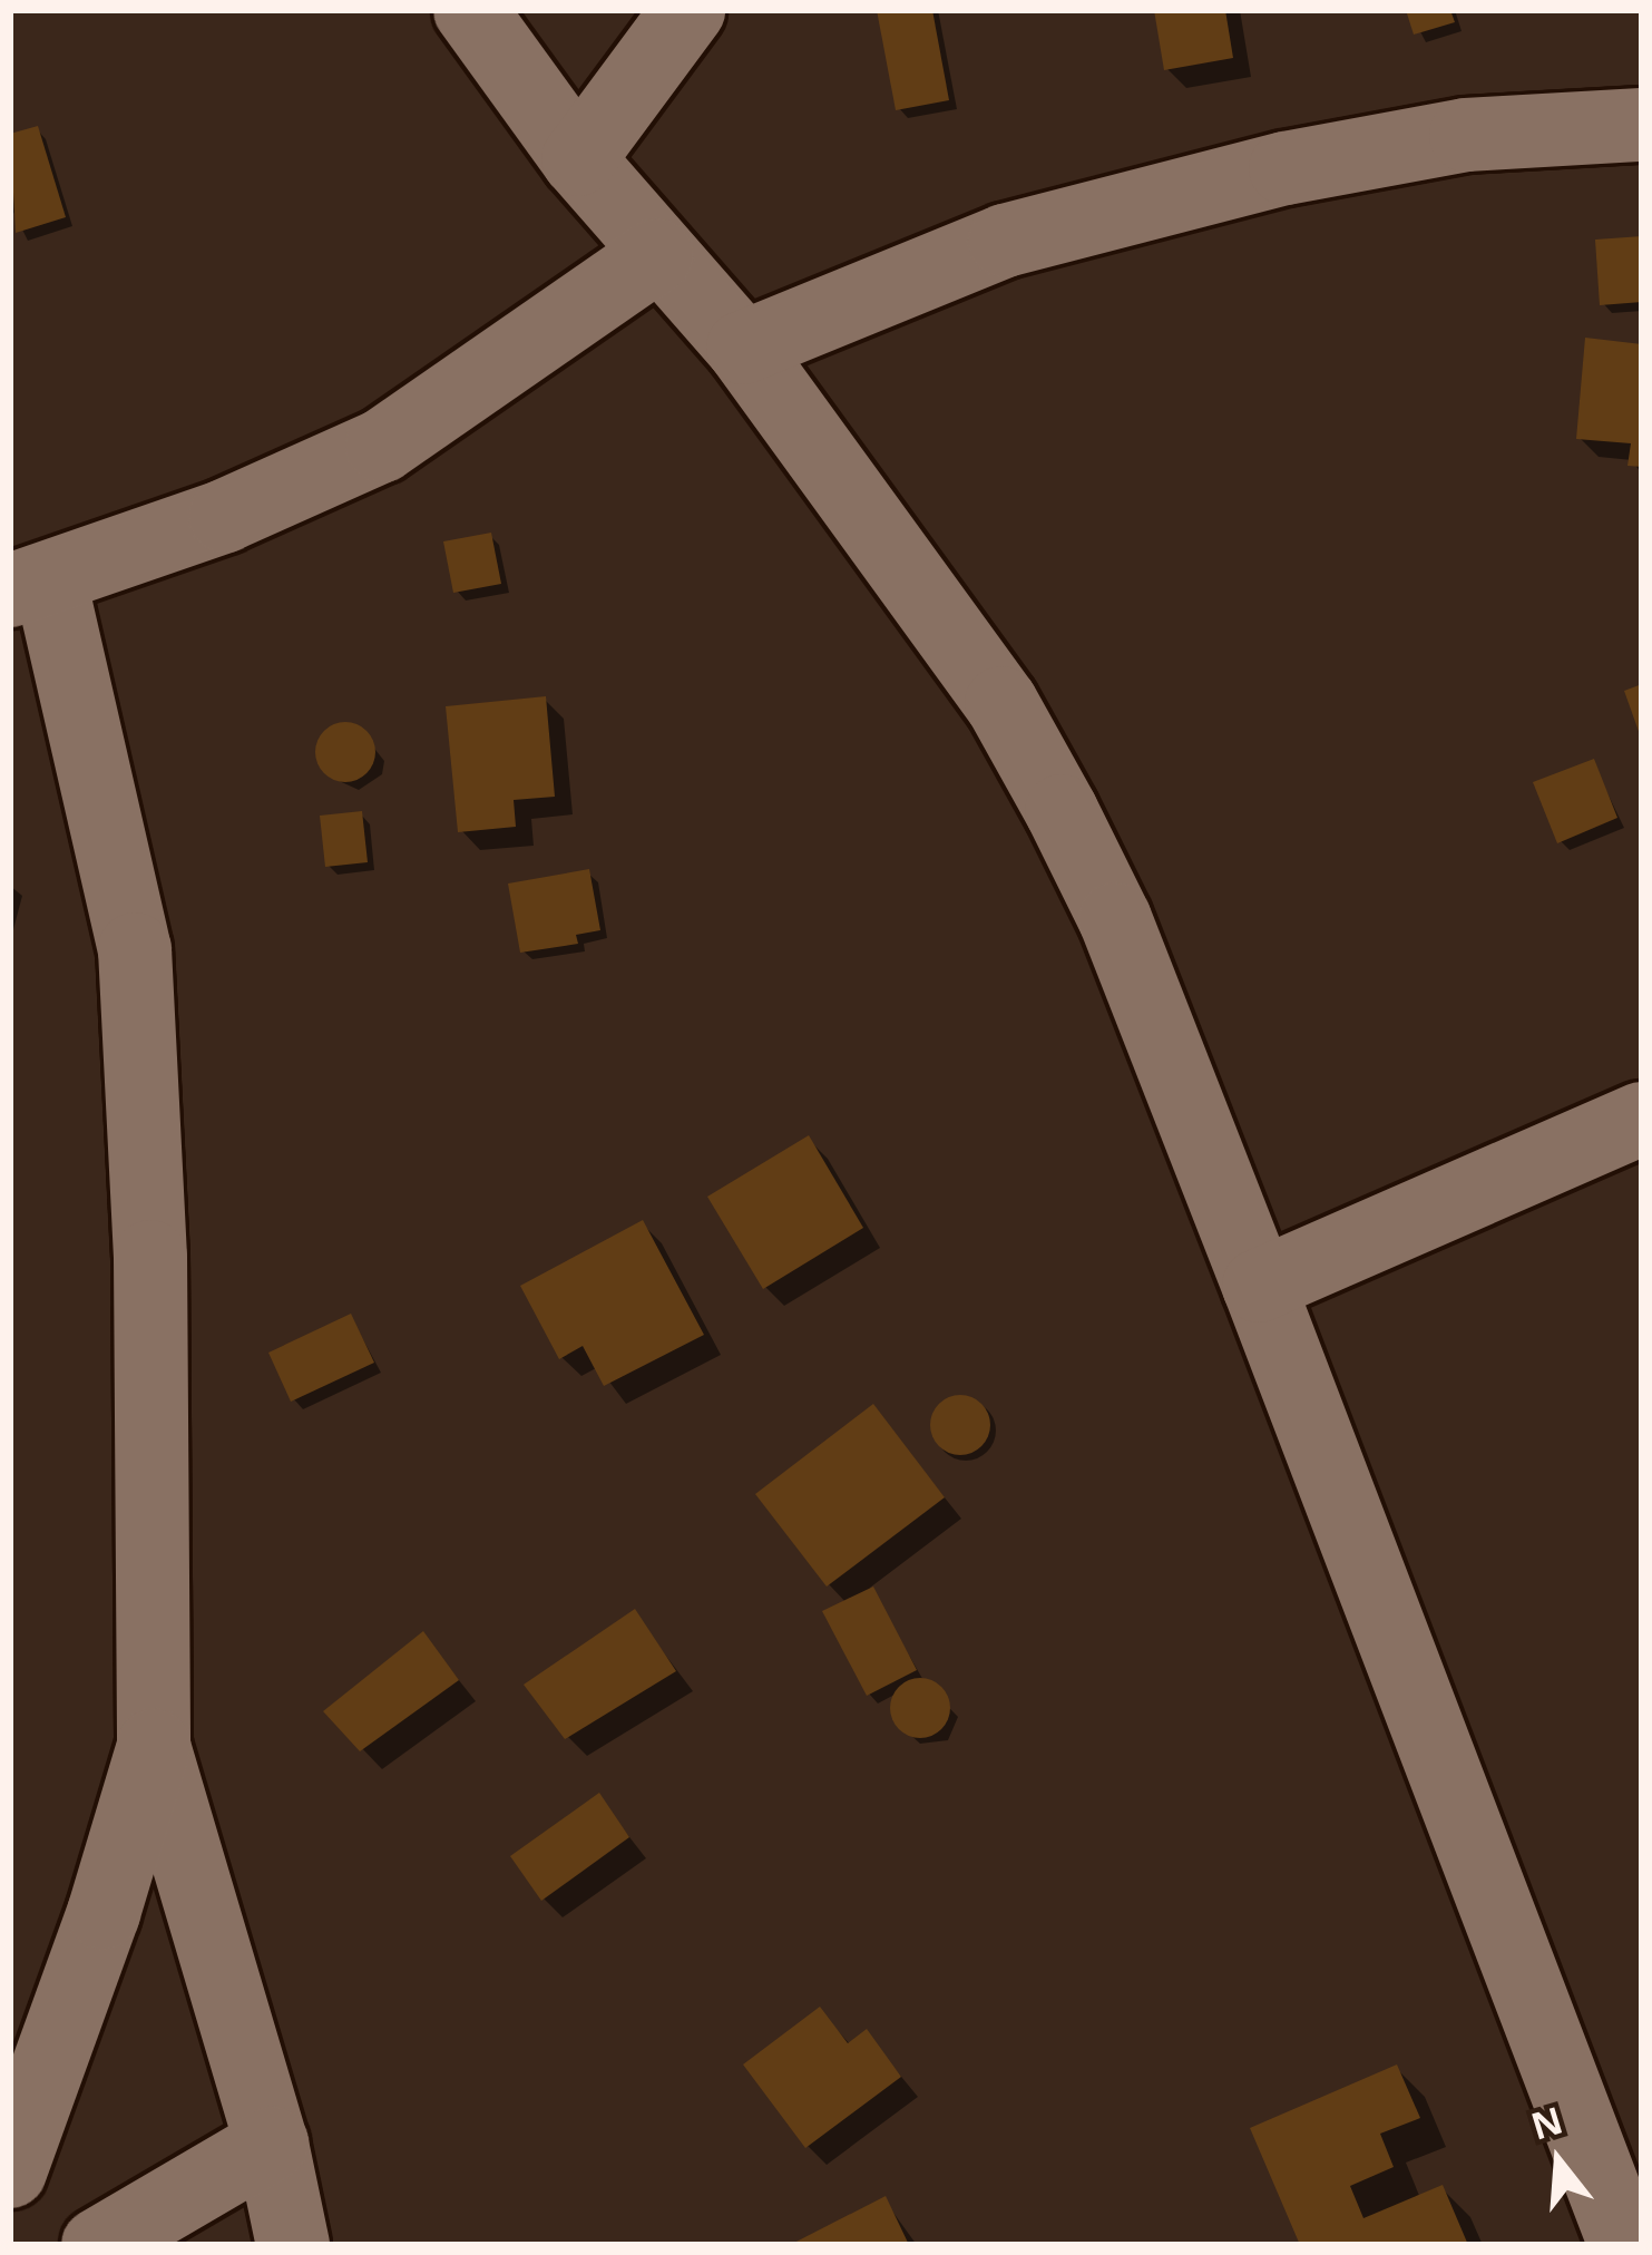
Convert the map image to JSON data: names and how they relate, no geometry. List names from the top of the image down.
{
  "north": "top"
}
